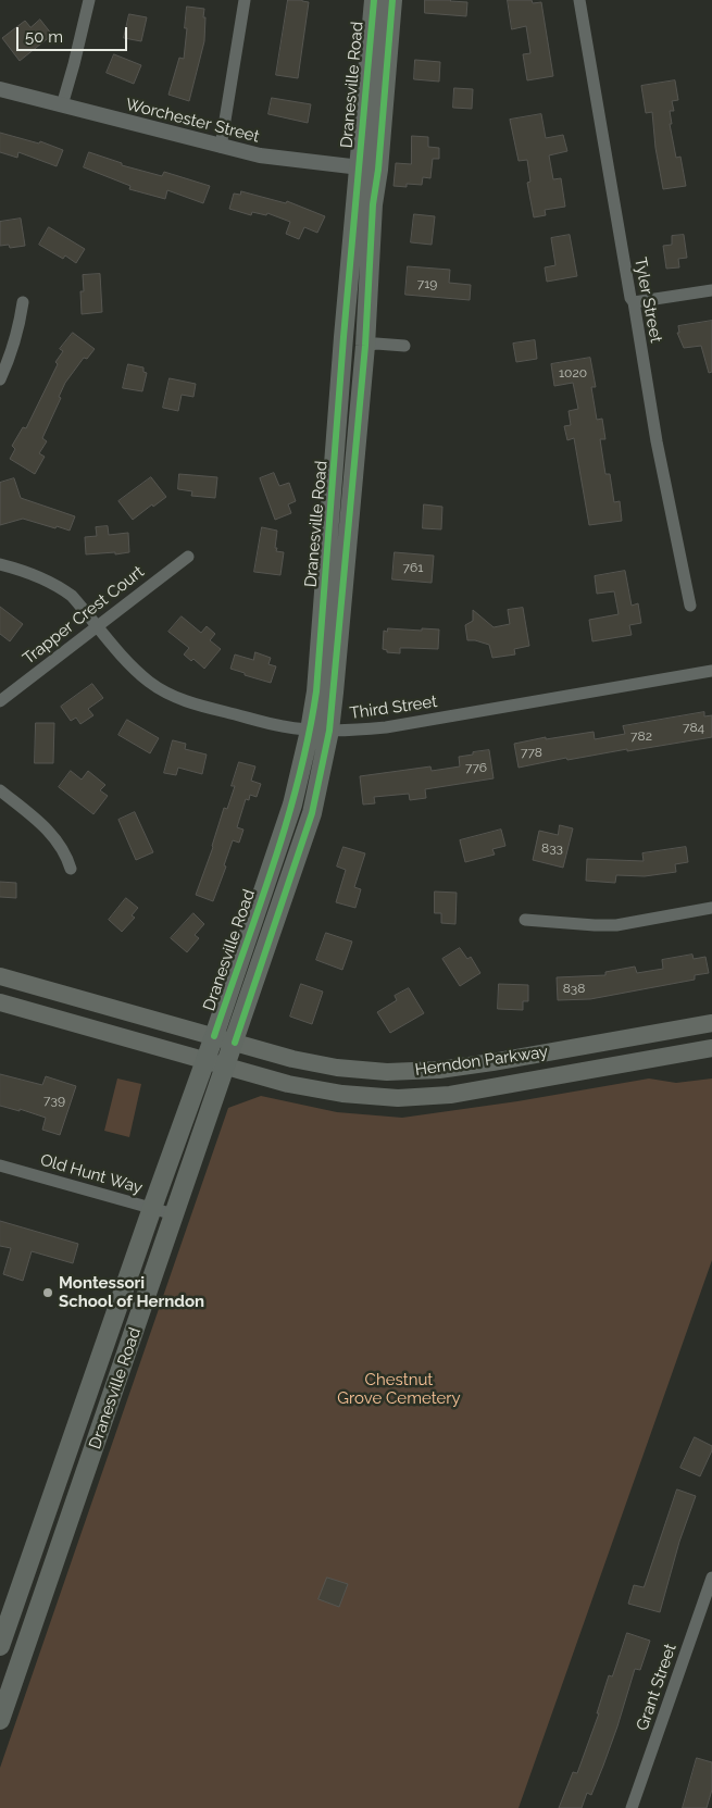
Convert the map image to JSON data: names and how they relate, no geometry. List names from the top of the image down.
{
  "streets": {
    "main road": ["Dranesville Road", "Herndon Parkway"],
    "street": [
      "Worchester Street",
      "Tyler Street",
      "Trapper Crest Court",
      "Third Street",
      "Old Hunt Way",
      "Grant Street"
    ]
  },
  "crossings": [
    ["Dranesville Road", "Worchester Street"],
    ["Dranesville Road", "Third Street"],
    ["Dranesville Road", "Herndon Parkway"],
    ["Dranesville Road", "Old Hunt Way"],
    ["Trapper Crest Court", "Third Street"]
  ],
  "parks": ["Chestnut Grove Cemetery"],
  "places": ["Montessori School of Herndon"],
  "house_numbers": [
    "719",
    "1020",
    "761",
    "784",
    "782",
    "778",
    "776",
    "833",
    "838",
    "739"
  ],
  "scale_bar": "50 m"
}
